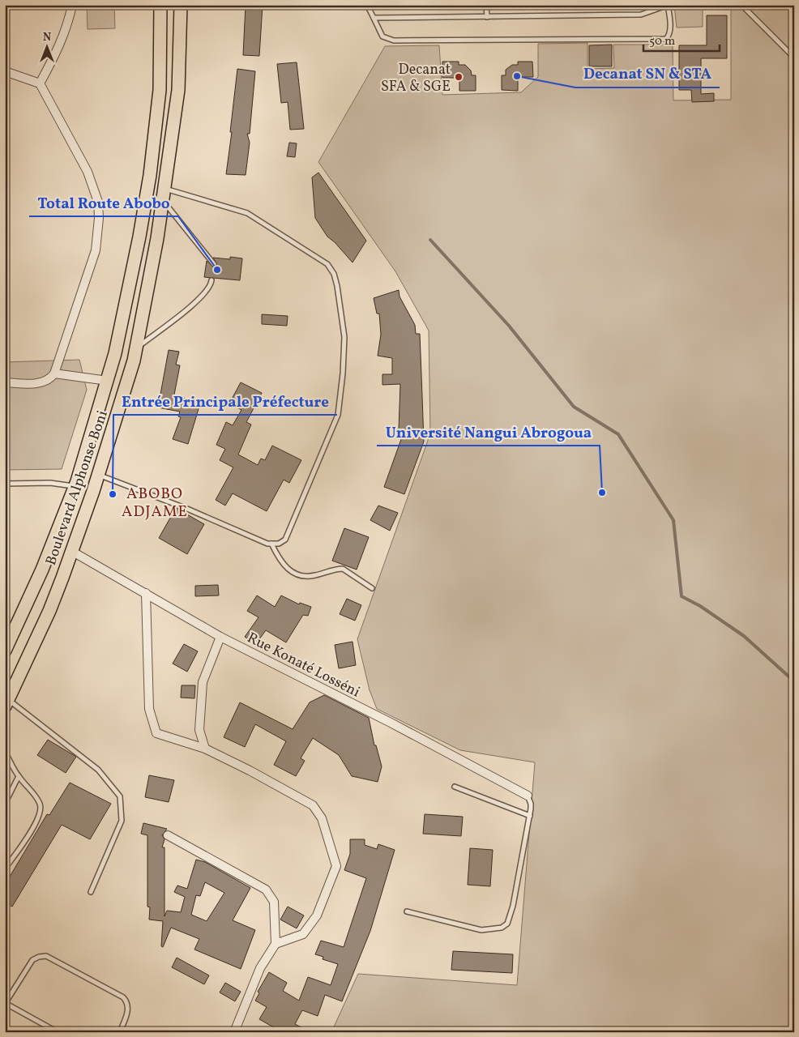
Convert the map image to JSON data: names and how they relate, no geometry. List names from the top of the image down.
{
  "streets": {
    "main road": ["Boulevard Alphonse Boni"],
    "street": ["Rue Konaté Losséni"]
  },
  "crossings": [
    ["Boulevard Alphonse Boni", "Rue Konaté Losséni"]
  ],
  "districts": ["ABOBO ADJAME"],
  "places": [
    "Decanat SN & STA",
    "Decanat SFA & SGE",
    "Total Route Abobo",
    "Université Nangui Abrogoua",
    "Entrée Principale Préfecture"
  ],
  "scale_bar": "50 m",
  "north": "top"
}
